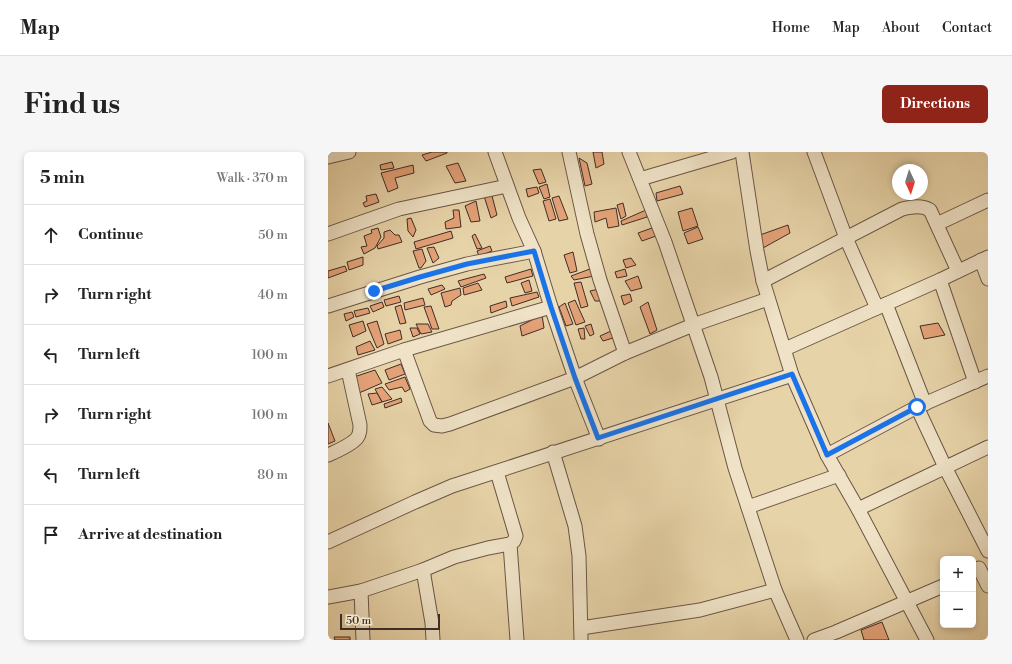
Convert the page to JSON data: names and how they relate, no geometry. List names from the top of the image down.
{
  "scale_bar": "50 m",
  "north": "bottom",
  "page": {
    "header": "Map",
    "nav": [
      "Home",
      "Map",
      "About",
      "Contact"
    ],
    "buttons": "Directions",
    "title": "Find us",
    "heading": ["5 min", "Walk · 370 m"],
    "list": [
      ["Continue", "50 m"],
      ["Turn right", "40 m"],
      ["Turn left", "100 m"],
      ["Turn right", "100 m"],
      ["Turn left", "80 m"],
      "Arrive at destination"
    ],
    "map_buttons": ["+", "−"],
    "scale": "50 m"
  }
}
